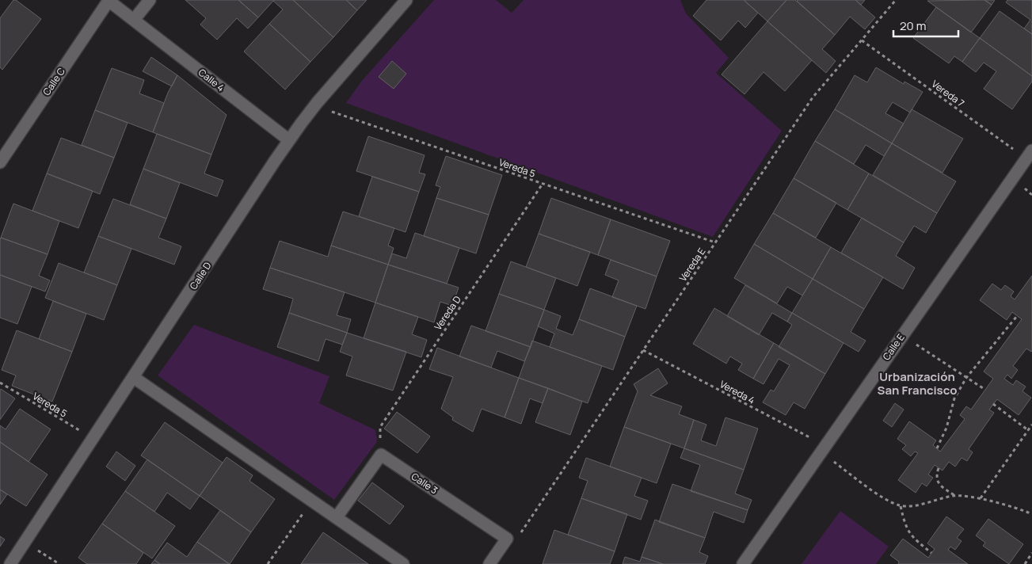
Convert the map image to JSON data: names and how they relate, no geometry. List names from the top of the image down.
{
  "streets": {
    "street": [
      "Calle 4",
      "Calle C",
      "Calle D",
      "Calle E",
      "Calle 3"
    ],
    "path": [
      "Vereda 7",
      "Vereda 5",
      "Vereda E",
      "Vereda D",
      "Vereda 4"
    ]
  },
  "crossings": [
    ["Calle 4", "Calle C"],
    ["Calle 4", "Calle D"],
    ["Vereda 7", "Vereda E"],
    ["Vereda 7", "Calle E"],
    ["Vereda 5", "Vereda E"],
    ["Vereda 5", "Calle D"],
    ["Vereda 5", "Vereda D"],
    ["Vereda E", "Vereda 4"],
    ["Vereda E", "Calle 3"],
    ["Vereda D", "Calle 3"],
    ["Calle E", "Vereda 4"]
  ],
  "districts": ["Urbanización San Francisco"],
  "scale_bar": "20 m"
}
